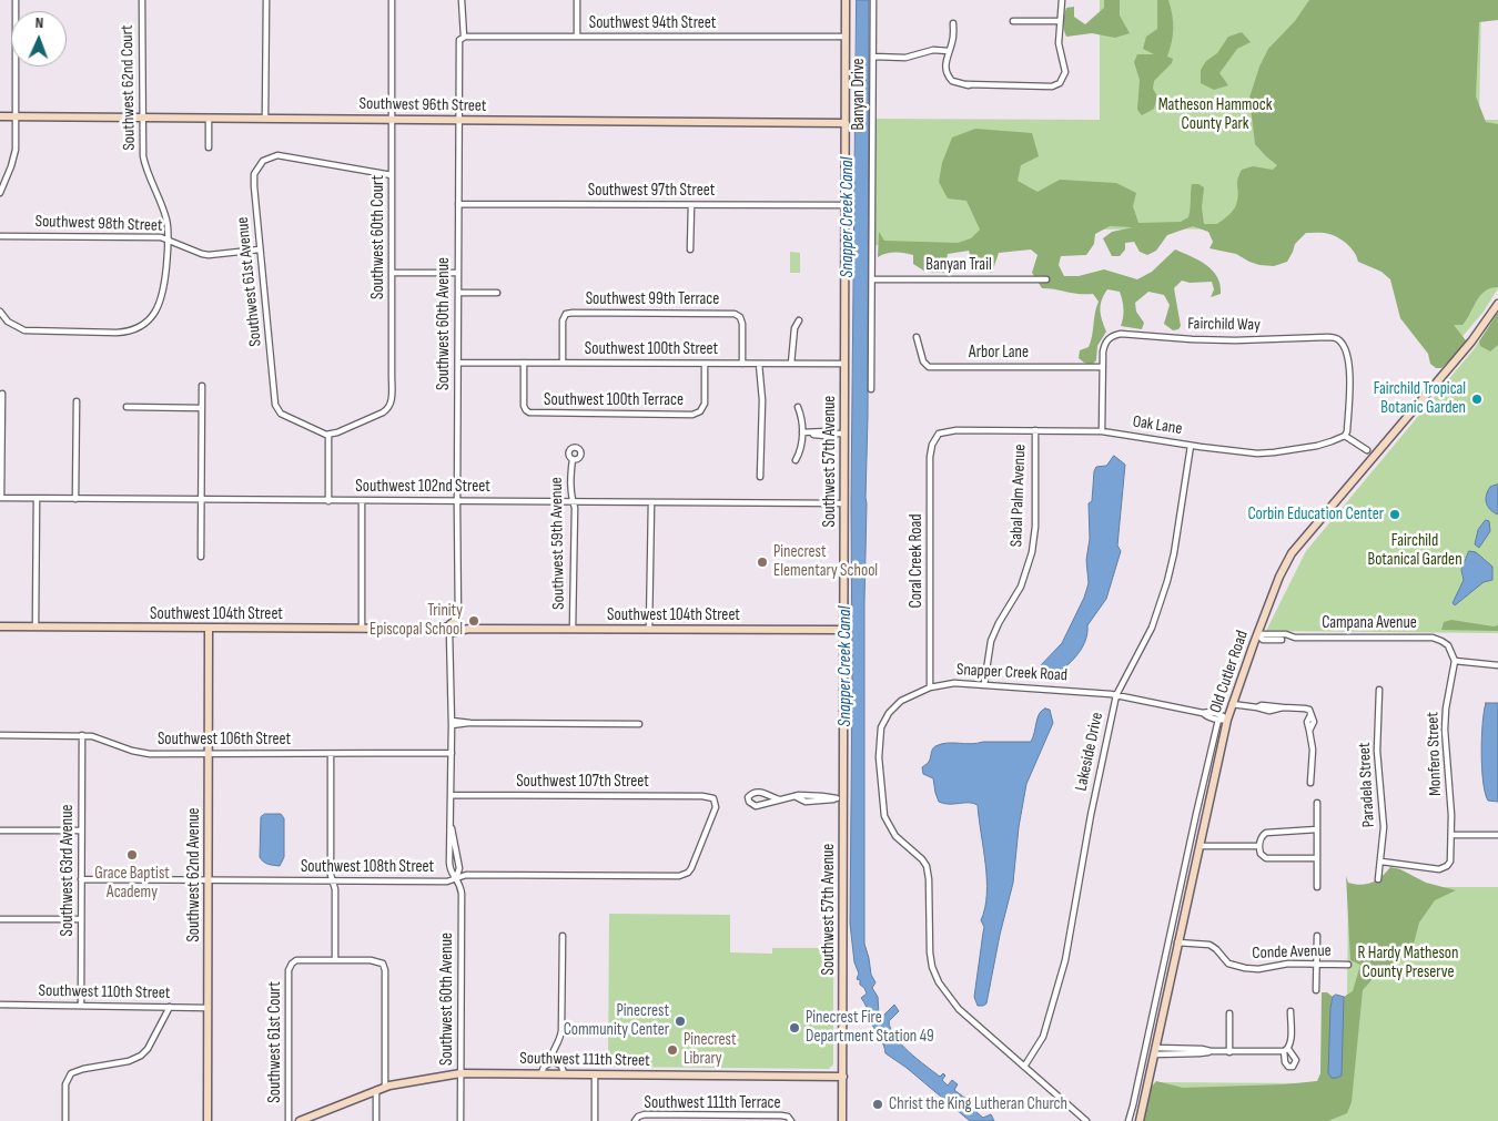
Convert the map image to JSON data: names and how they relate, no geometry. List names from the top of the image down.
{
  "streets": {
    "main road": [
      "Southwest 96th Street",
      "Southwest 57th Avenue",
      "Southwest 104th Street",
      "Old Cutler Road",
      "Southwest 62nd Avenue",
      "Southwest 111th Street"
    ],
    "street": [
      "Southwest 94th Street",
      "Southwest 62nd Court",
      "Banyan Drive",
      "Southwest 97th Street",
      "Southwest 98th Street",
      "Southwest 60th Court",
      "Banyan Trail",
      "Southwest 61st Avenue",
      "Southwest 99th Terrace",
      "Southwest 60th Avenue",
      "Fairchild Way",
      "Southwest 100th Street",
      "Arbor Lane",
      "Southwest 100th Terrace",
      "Oak Lane",
      "Southwest 102nd Street",
      "Sabal Palm Avenue",
      "Southwest 59th Avenue",
      "Coral Creek Road",
      "Campana Avenue",
      "Snapper Creek Road",
      "Southwest 106th Street",
      "Lakeside Drive",
      "Monfero Street",
      "Southwest 107th Street",
      "Paradela Street",
      "Southwest 108th Street",
      "Southwest 63rd Avenue",
      "Conde Avenue",
      "Southwest 110th Street",
      "Southwest 61st Court",
      "Southwest 111th Terrace"
    ]
  },
  "crossings": [
    ["Southwest 94th Street", "Southwest 60th Avenue"],
    ["Southwest 94th Street", "Southwest 57th Avenue"],
    ["Southwest 62nd Court", "Southwest 96th Street"],
    ["Southwest 62nd Court", "Southwest 98th Street"],
    ["Banyan Drive", "Banyan Trail"],
    ["Southwest 96th Street", "Southwest 60th Court"],
    ["Southwest 96th Street", "Southwest 60th Avenue"],
    ["Southwest 96th Street", "Southwest 57th Avenue"],
    ["Southwest 97th Street", "Southwest 60th Avenue"],
    ["Southwest 97th Street", "Southwest 57th Avenue"],
    ["Southwest 98th Street", "Southwest 61st Avenue"],
    ["Southwest 60th Court", "Southwest 61st Avenue"],
    ["Southwest 99th Terrace", "Southwest 100th Street"],
    ["Southwest 60th Avenue", "Southwest 100th Street"],
    ["Southwest 60th Avenue", "Southwest 102nd Street"],
    ["Southwest 60th Avenue", "Southwest 104th Street"],
    ["Southwest 60th Avenue", "Southwest 106th Street"],
    ["Southwest 60th Avenue", "Southwest 107th Street"],
    ["Southwest 60th Avenue", "Southwest 108th Street"],
    ["Southwest 60th Avenue", "Southwest 111th Street"],
    ["Fairchild Way", "Arbor Lane"],
    ["Fairchild Way", "Oak Lane"],
    ["Southwest 100th Street", "Southwest 100th Terrace"],
    ["Southwest 100th Street", "Southwest 57th Avenue"],
    ["Oak Lane", "Sabal Palm Avenue"],
    ["Oak Lane", "Coral Creek Road"],
    ["Oak Lane", "Lakeside Drive"],
    ["Southwest 57th Avenue", "Southwest 102nd Street"],
    ["Southwest 57th Avenue", "Southwest 104th Street"],
    ["Southwest 57th Avenue", "Southwest 111th Street"],
    ["Southwest 102nd Street", "Southwest 59th Avenue"],
    ["Sabal Palm Avenue", "Snapper Creek Road"],
    ["Southwest 59th Avenue", "Southwest 104th Street"],
    ["Coral Creek Road", "Snapper Creek Road"],
    ["Southwest 104th Street", "Southwest 62nd Avenue"],
    ["Campana Avenue", "Old Cutler Road"],
    ["Campana Avenue", "Monfero Street"],
    ["Old Cutler Road", "Snapper Creek Road"],
    ["Old Cutler Road", "Conde Avenue"],
    ["Snapper Creek Road", "Lakeside Drive"],
    ["Southwest 106th Street", "Southwest 63rd Avenue"],
    ["Southwest 106th Street", "Southwest 62nd Avenue"],
    ["Monfero Street", "Paradela Street"],
    ["Southwest 107th Street", "Southwest 108th Street"],
    ["Southwest 108th Street", "Southwest 63rd Avenue"],
    ["Southwest 108th Street", "Southwest 62nd Avenue"],
    ["Southwest 63rd Avenue", "Southwest 110th Street"],
    ["Southwest 62nd Avenue", "Southwest 110th Street"]
  ],
  "water": ["Snapper Creek Canal"],
  "parks": ["Matheson Hammock County Park", "Fairchild Botanical Garden", "R Hardy Matheson County Preserve"],
  "places": [
    "Fairchild Tropical Botanic Garden",
    "Corbin Education Center",
    "Pinecrest Elementary School",
    "Trinity Episcopal School",
    "Grace Baptist Academy",
    "Pinecrest Community Center",
    "Pinecrest Fire Department Station 49",
    "Pinecrest Library",
    "Christ the King Lutheran Church"
  ],
  "north": "top"
}
